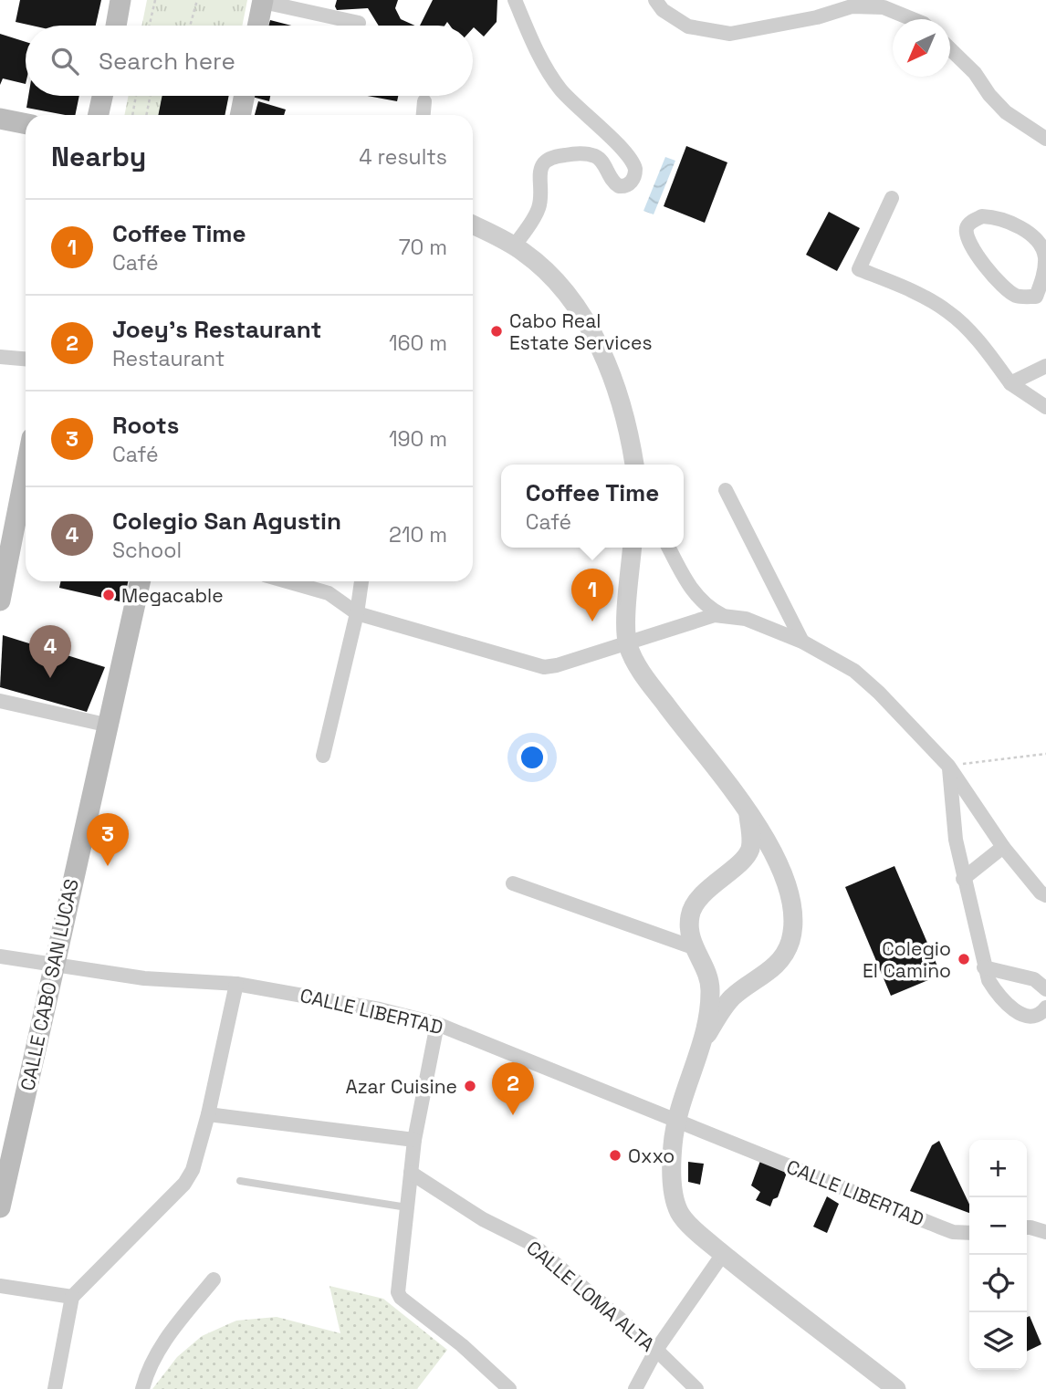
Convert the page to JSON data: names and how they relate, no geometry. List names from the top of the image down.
{
  "streets": {
    "main road": ["CALLE CABO SAN LUCAS"],
    "street": ["CALLE LIBERTAD", "CALLE LOMA ALTA"]
  },
  "crossings": [
    ["CALLE CABO SAN LUCAS", "CALLE LIBERTAD"]
  ],
  "places": [
    "Cabo Real Estate Services",
    "Megacable",
    "Colegio El Camino",
    "Azar Cuisine",
    "Oxxo"
  ],
  "north": "bottom left",
  "page": {
    "search": "Search here",
    "heading": ["Nearby", "4 results"],
    "list": [
      {
        "mark": "1",
        "name": "Coffee Time",
        "note": "Café",
        "value": "70 m"
      },
      {
        "mark": "2",
        "name": "Joey's Restaurant",
        "note": "Restaurant",
        "value": "160 m"
      },
      {
        "mark": "3",
        "name": "Roots",
        "note": "Café",
        "value": "190 m"
      },
      {
        "mark": "4",
        "name": "Colegio San Agustin",
        "note": "School",
        "value": "210 m"
      }
    ],
    "popup": ["Coffee Time", "Café"],
    "pins": [
      "1",
      "4",
      "3",
      "2"
    ],
    "map_buttons": ["+", "−"]
  }
}
